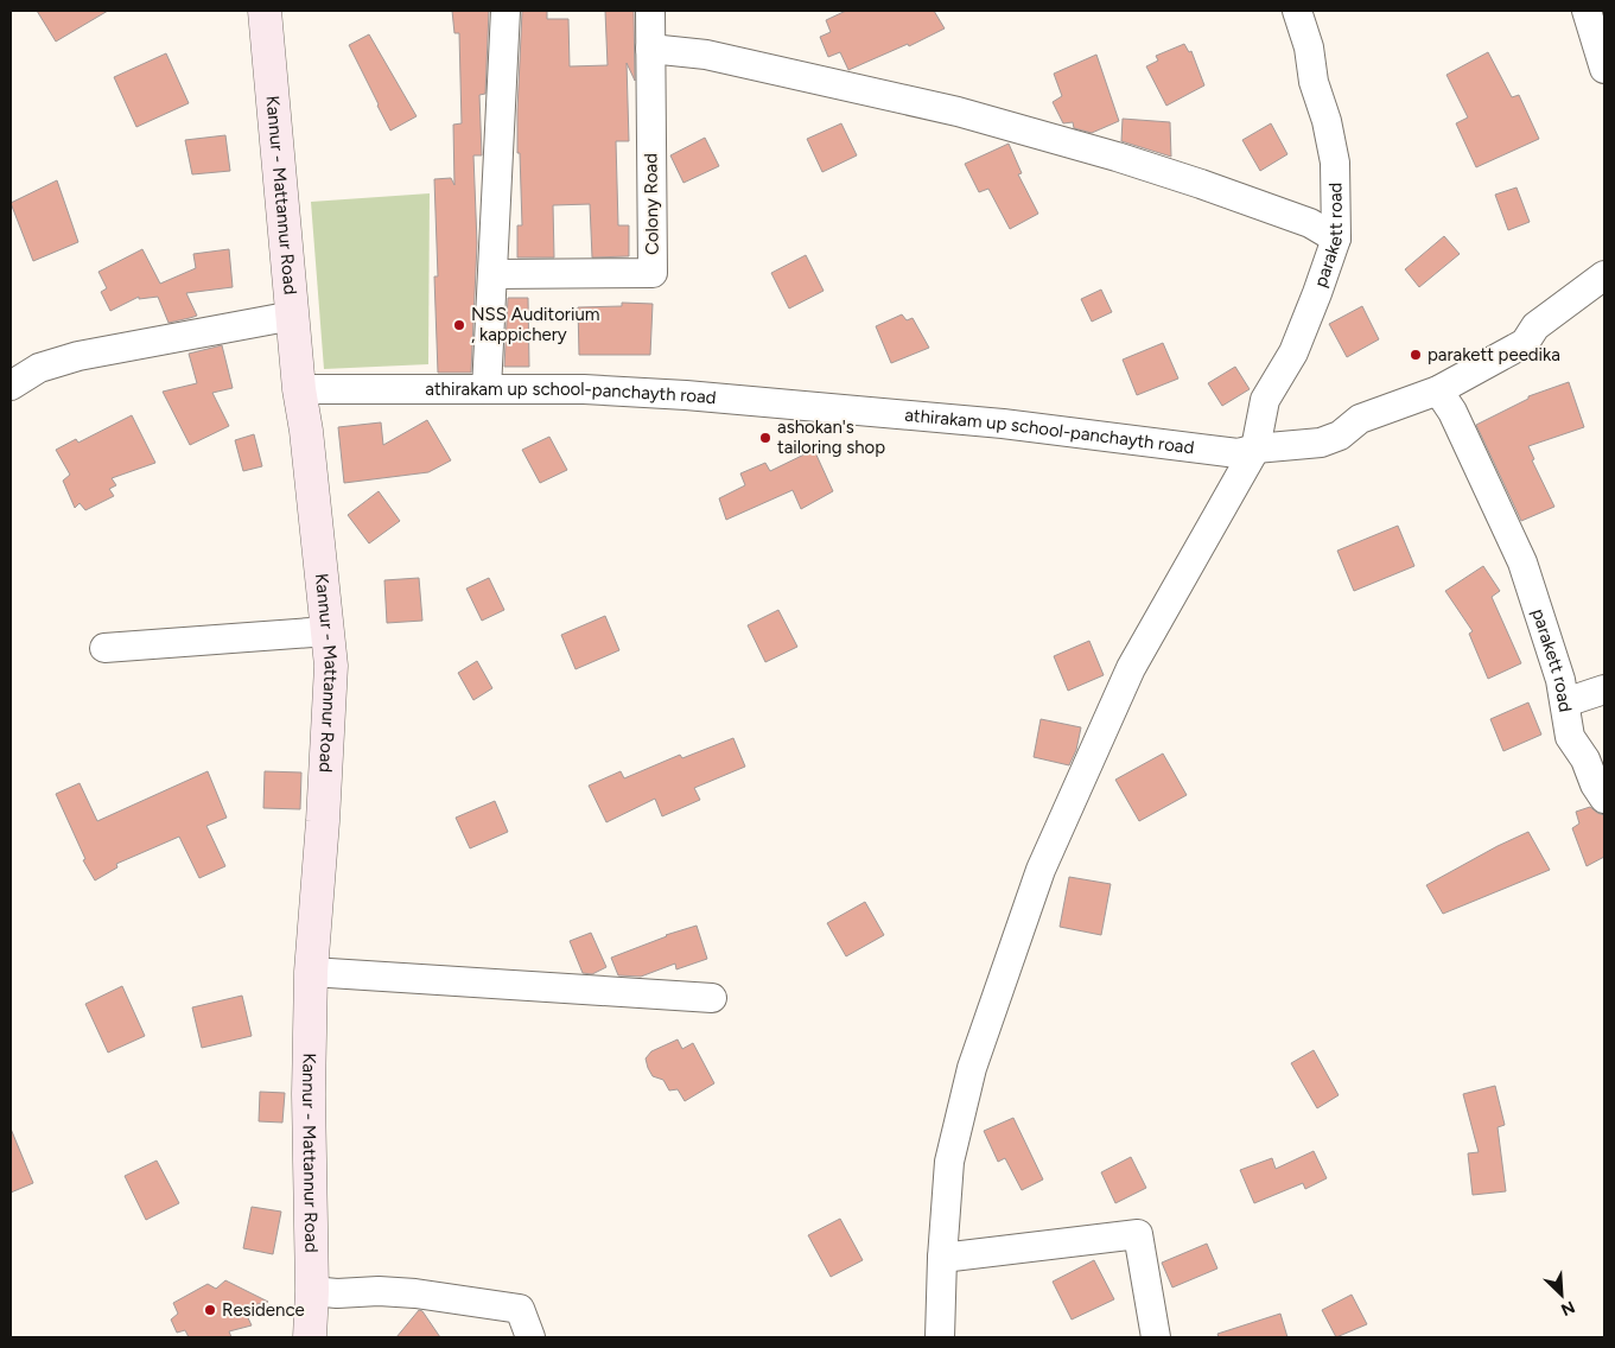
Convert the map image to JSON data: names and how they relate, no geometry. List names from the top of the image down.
{
  "streets": {
    "main road": ["Kannur - Mattannur Road"],
    "street": ["Colony Road", "parakett road", "athirakam up school-panchayth road"]
  },
  "crossings": [
    ["Kannur - Mattannur Road", "athirakam up school-panchayth road"],
    ["parakett road", "athirakam up school-panchayth road"]
  ],
  "places": [
    "NSS Auditorium , kappichery",
    "parakett peedika",
    "ashokan's tailoring shop",
    "Residence"
  ],
  "north": "bottom right"
}
